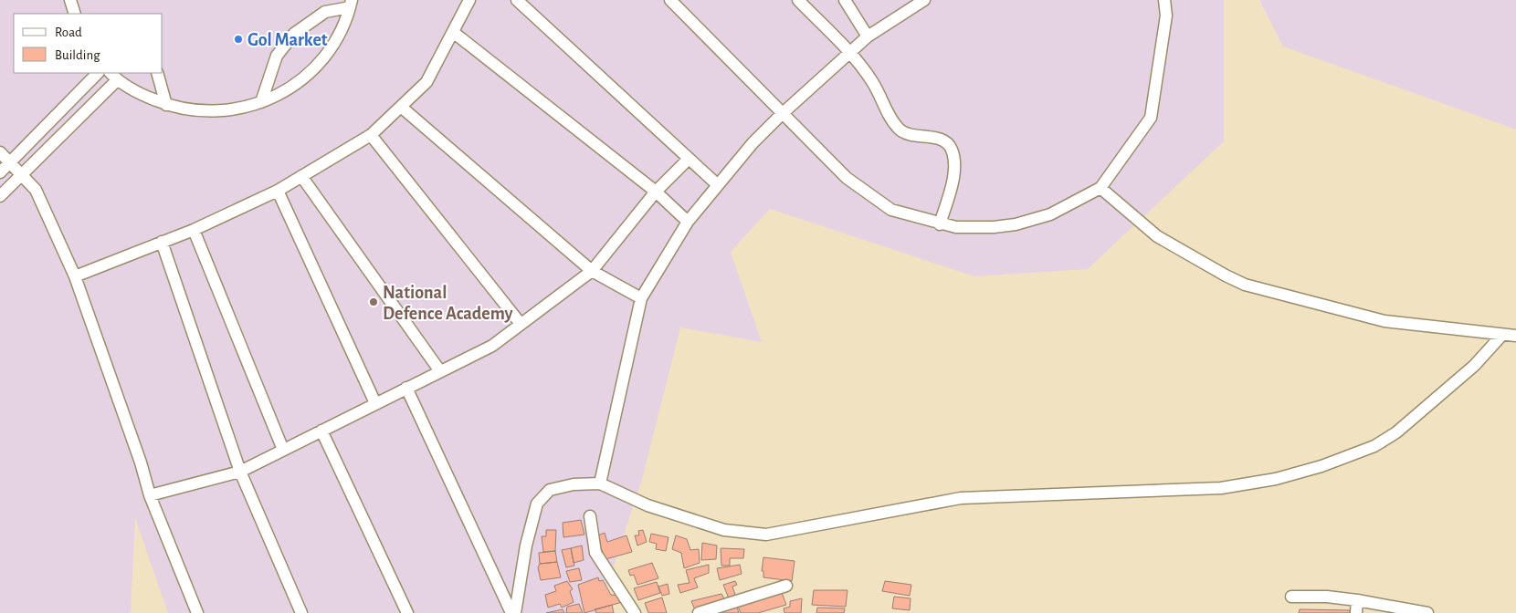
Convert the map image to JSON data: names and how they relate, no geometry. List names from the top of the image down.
{
  "places": ["Gol Market", "National Defence Academy"],
  "legend": ["Road", "Building"]
}
